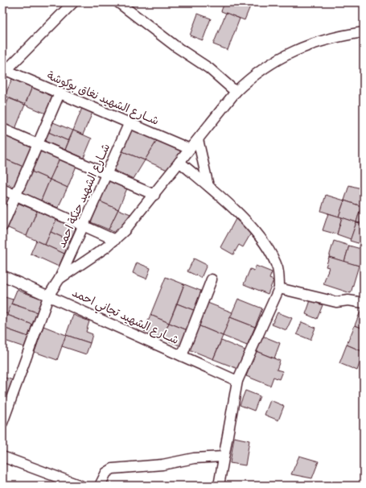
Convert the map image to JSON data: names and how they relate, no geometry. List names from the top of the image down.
{
  "streets": {
    "street": ["شــارع الشهيد نغاق بوكوشة", "شــارع الشهيد حنكة احمد", "شــارع الشهيد تجاني احمد"]
  },
  "crossings": [
    ["شــارع الشهيد نغاق بوكوشة", "شــارع الشهيد حنكة احمد"],
    ["شــارع الشهيد حنكة احمد", "شــارع الشهيد تجاني احمد"]
  ]
}
